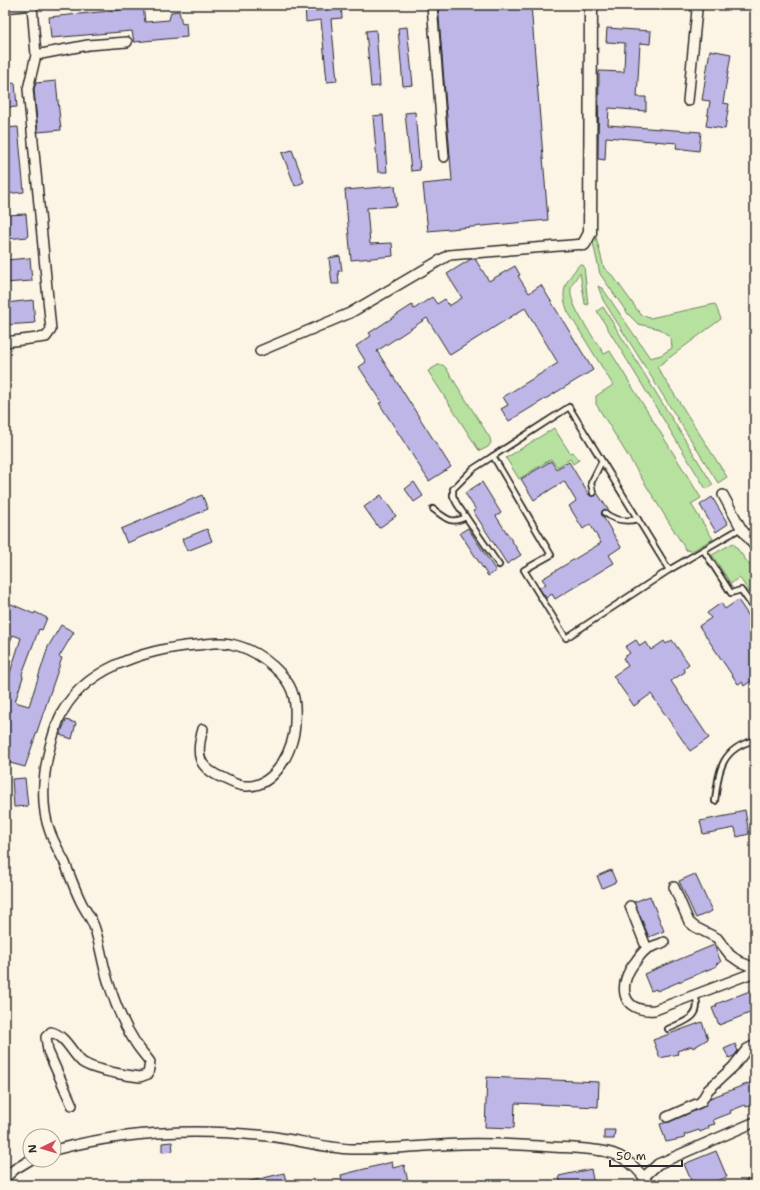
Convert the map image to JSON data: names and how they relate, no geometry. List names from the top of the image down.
{
  "scale_bar": "50 m",
  "north": "left"
}
